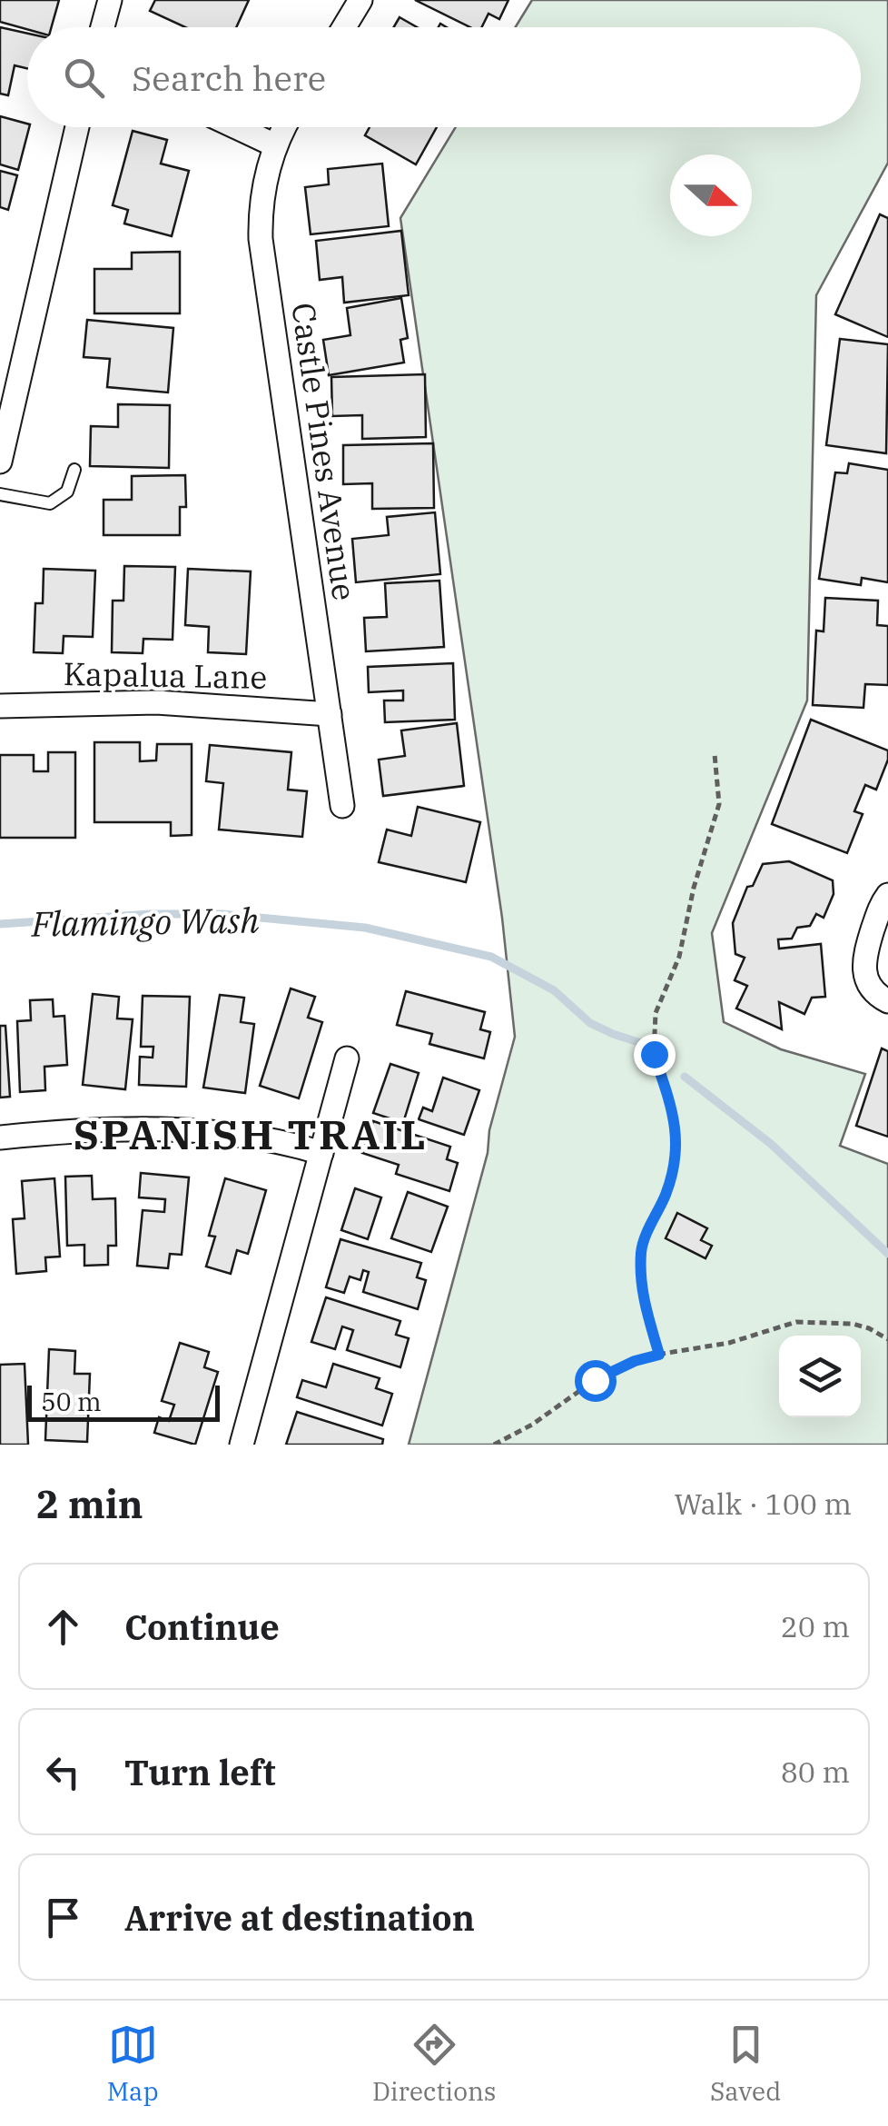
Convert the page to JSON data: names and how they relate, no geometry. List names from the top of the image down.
{
  "streets": {
    "street": ["Castle Pines Avenue", "Kapalua Lane"]
  },
  "crossings": [
    ["Castle Pines Avenue", "Kapalua Lane"]
  ],
  "districts": ["SPANISH TRAIL"],
  "water": ["Flamingo Wash"],
  "scale_bar": "50 m",
  "north": "right",
  "page": {
    "search": "Search here",
    "scale": "50 m",
    "heading": ["2 min", "Walk · 100 m"],
    "list": [
      ["Continue", "20 m"],
      ["Turn left", "80 m"],
      "Arrive at destination"
    ],
    "nav": ["Map", "Directions", "Saved"]
  }
}
